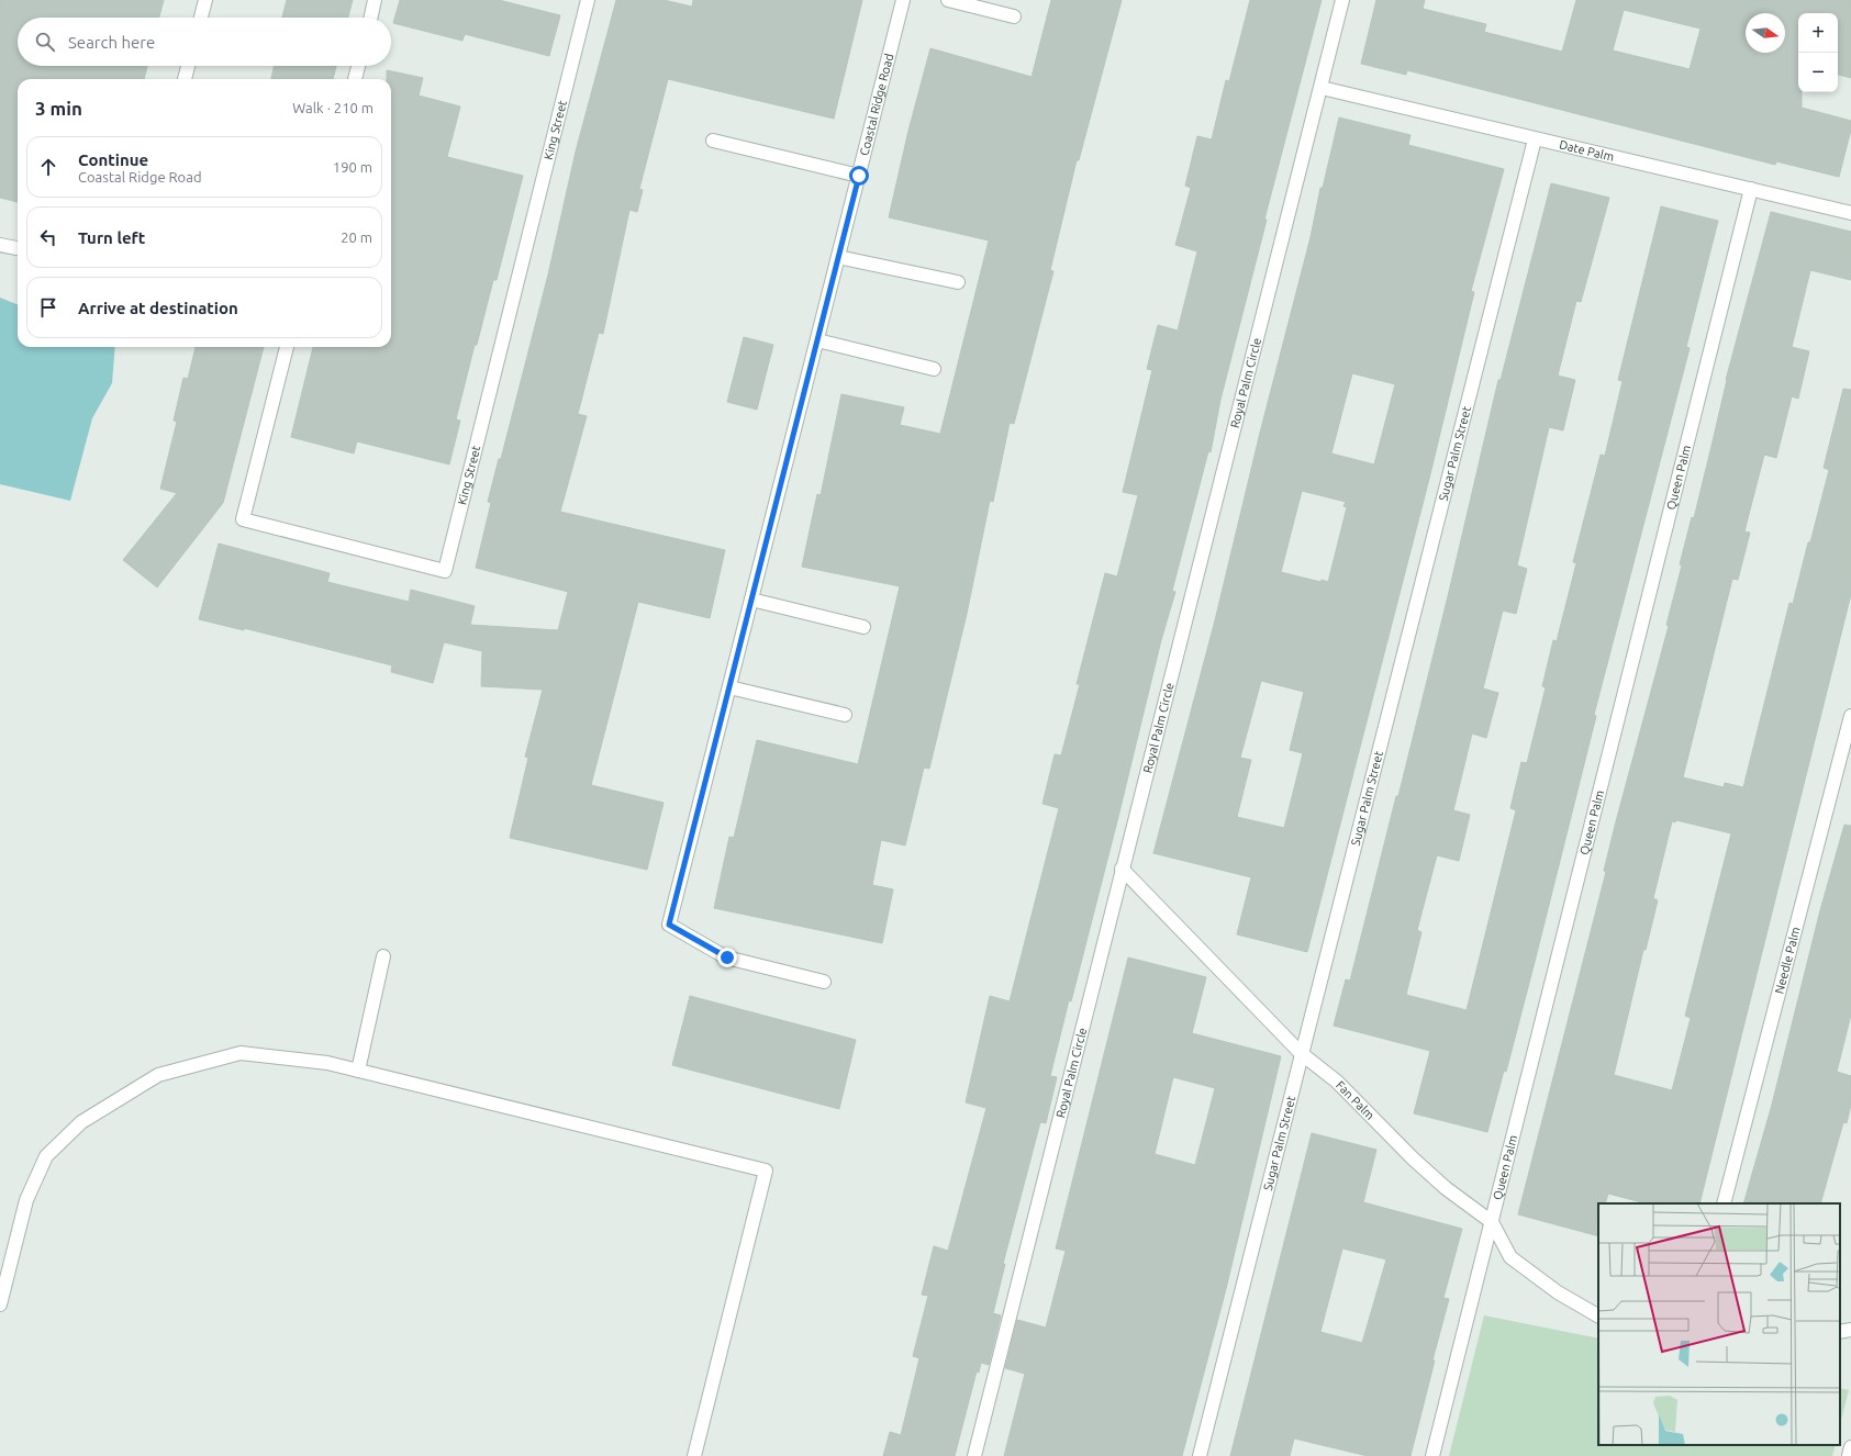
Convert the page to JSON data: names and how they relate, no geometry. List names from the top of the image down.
{
  "streets": {
    "street": [
      "Coastal Ridge Road",
      "King Street",
      "Date Palm",
      "Royal Palm Circle",
      "Sugar Palm Street",
      "Queen Palm",
      "Needle Palm",
      "Fan Palm"
    ]
  },
  "crossings": [
    ["Date Palm", "Royal Palm Circle"],
    ["Date Palm", "Sugar Palm Street"],
    ["Date Palm", "Queen Palm"],
    ["Royal Palm Circle", "Fan Palm"],
    ["Sugar Palm Street", "Fan Palm"],
    ["Queen Palm", "Fan Palm"]
  ],
  "north": "right",
  "page": {
    "map_buttons": ["+", "−"],
    "search": "Search here",
    "heading": ["3 min", "Walk · 210 m"],
    "list": [
      ["Continue", "Coastal Ridge Road", "190 m"],
      ["Turn left", "20 m"],
      "Arrive at destination"
    ]
  }
}
